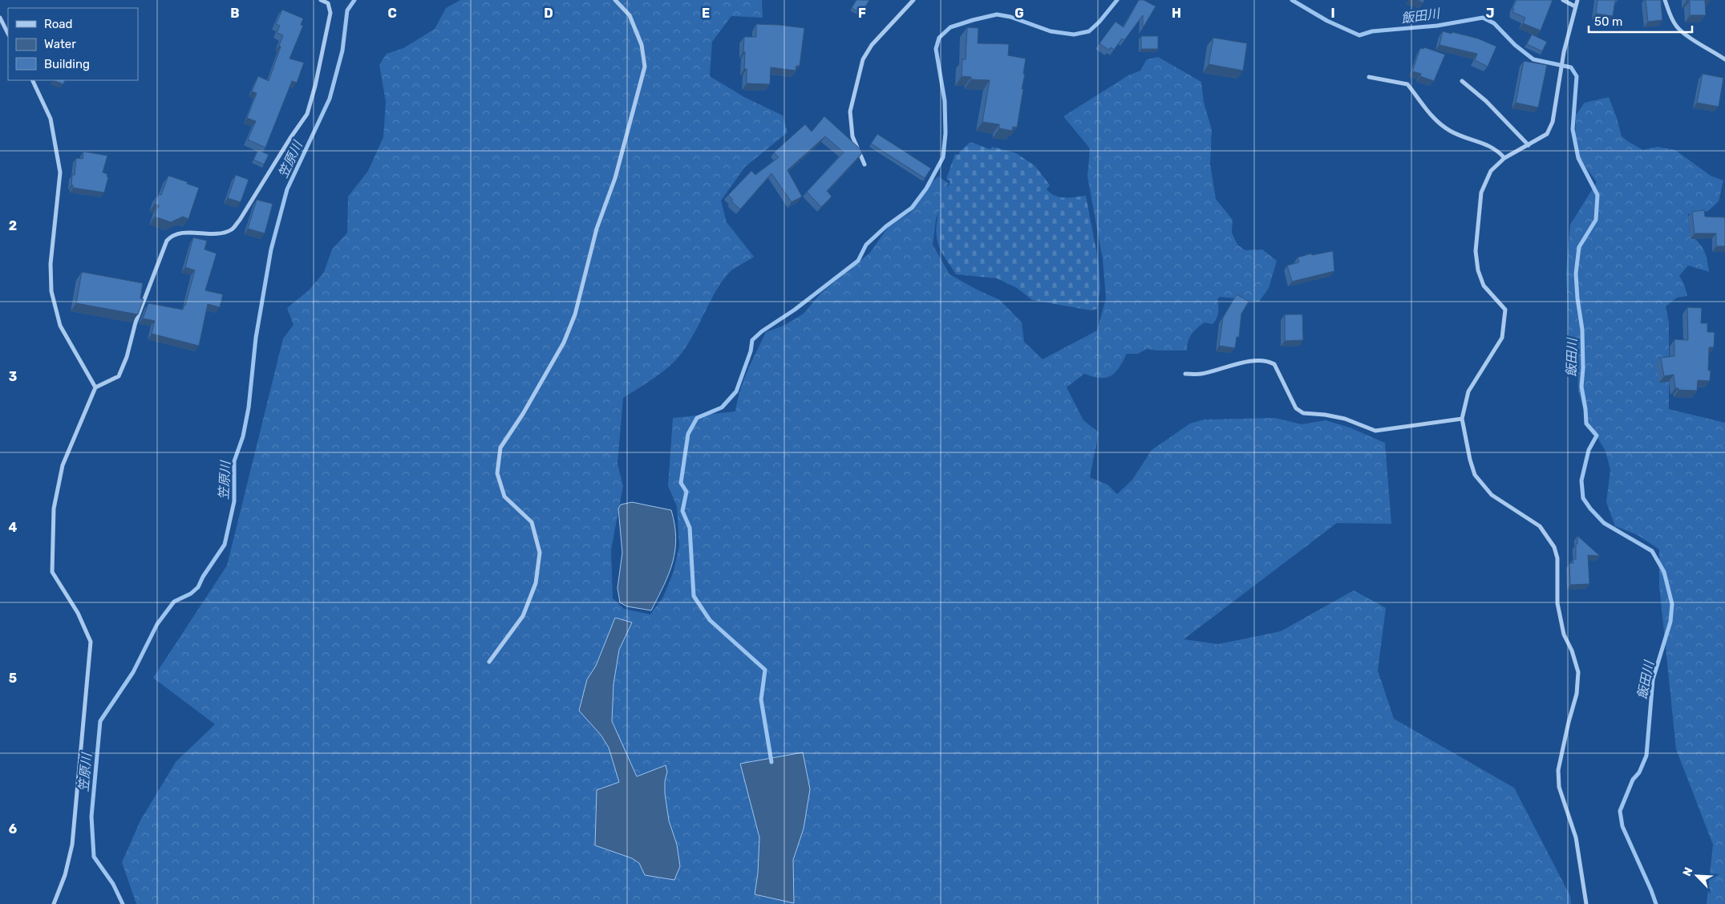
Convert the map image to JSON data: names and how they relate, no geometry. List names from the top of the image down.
{
  "water": ["飯田川", "笠原川"],
  "legend": ["Road", "Water", "Building"],
  "scale_bar": "50 m",
  "north": "top left",
  "grid": {
    "columns": [
      "B",
      "C",
      "D",
      "E",
      "F",
      "G",
      "H",
      "I",
      "J"
    ],
    "rows": [
      "2",
      "3",
      "4",
      "5",
      "6"
    ]
  }
}
